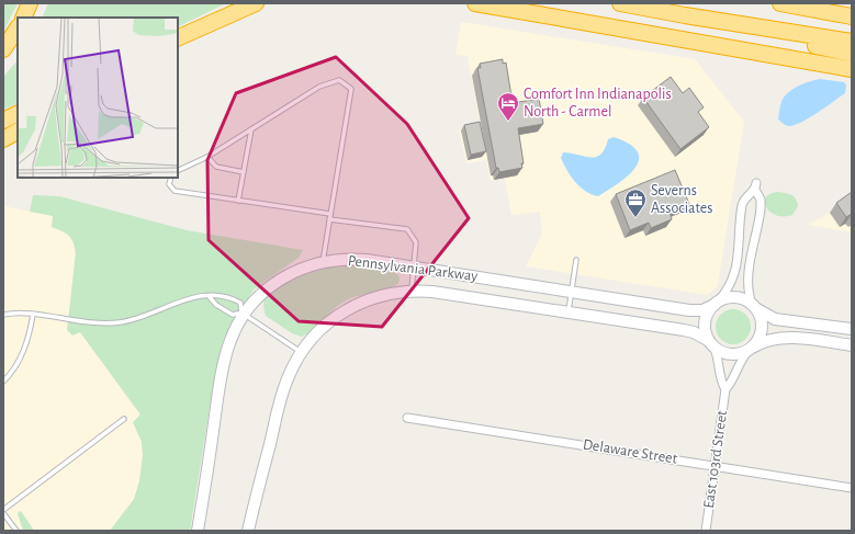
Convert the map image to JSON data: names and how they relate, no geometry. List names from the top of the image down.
{
  "streets": {
    "main road": ["Pennsylvania Parkway"],
    "street": ["Delaware Street", "East 103rd Street"]
  },
  "crossings": [
    ["Pennsylvania Parkway", "East 103rd Street"],
    ["Delaware Street", "East 103rd Street"]
  ],
  "places": {
    "hotel": ["Comfort Inn Indianapolis North - Carmel"],
    "office": ["Severns Associates"]
  }
}
